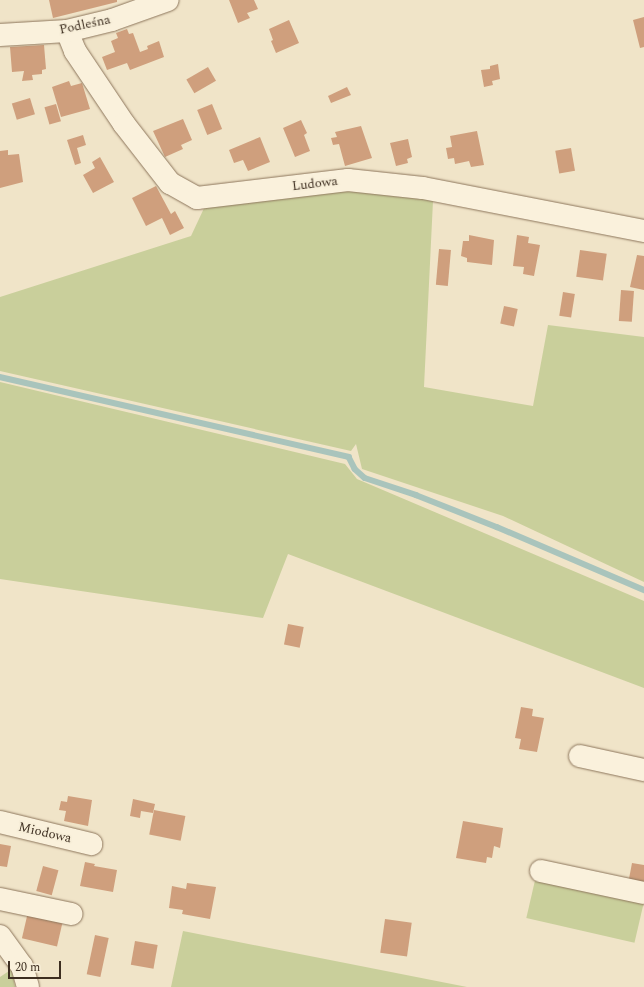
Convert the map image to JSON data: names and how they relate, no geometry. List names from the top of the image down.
{
  "streets": {
    "street": ["Podleśna", "Ludowa", "Miodowa"]
  },
  "crossings": [
    ["Podleśna", "Ludowa"]
  ],
  "scale_bar": "20 m"
}
